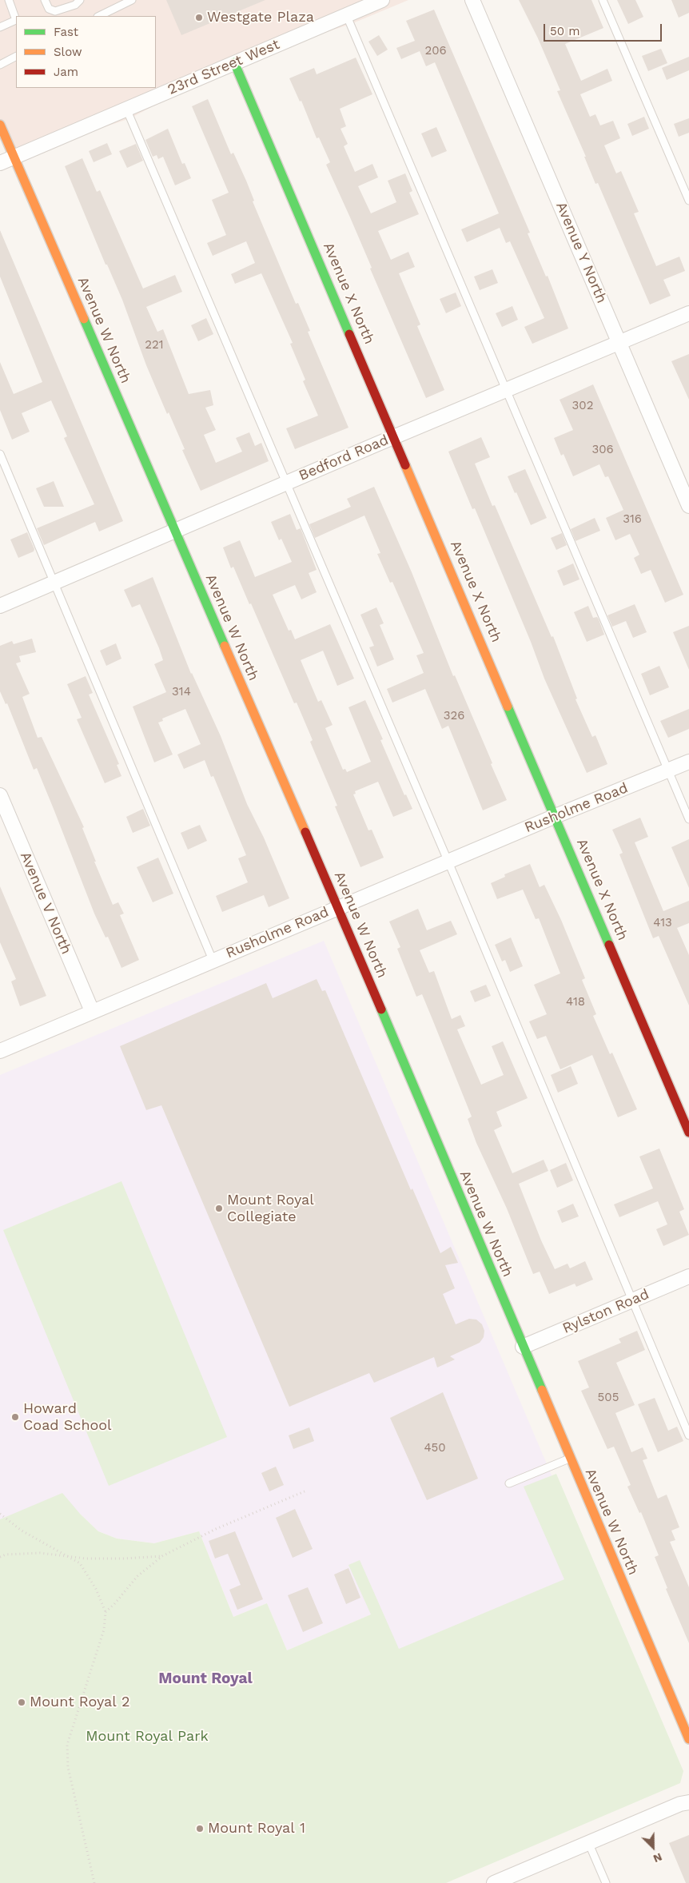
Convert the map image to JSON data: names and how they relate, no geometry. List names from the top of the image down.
{
  "streets": {
    "street": [
      "23rd Street West",
      "Avenue Y North",
      "Avenue X North",
      "Avenue W North",
      "Bedford Road",
      "Rusholme Road",
      "Avenue V North",
      "Rylston Road"
    ]
  },
  "crossings": [
    ["23rd Street West", "Avenue X North"],
    ["23rd Street West", "Avenue W North"],
    ["Avenue Y North", "Bedford Road"],
    ["Avenue X North", "Bedford Road"],
    ["Avenue X North", "Rusholme Road"],
    ["Avenue W North", "Bedford Road"],
    ["Avenue W North", "Rusholme Road"],
    ["Avenue W North", "Rylston Road"],
    ["Rusholme Road", "Avenue V North"]
  ],
  "districts": ["Mount Royal"],
  "parks": ["Mount Royal Park"],
  "places": [
    "Westgate Plaza",
    "Mount Royal Collegiate",
    "Howard Coad School",
    "Mount Royal 2",
    "Mount Royal 1"
  ],
  "house_numbers": [
    "206",
    "221",
    "302",
    "306",
    "316",
    "314",
    "326",
    "413",
    "418",
    "505",
    "450"
  ],
  "legend": ["Fast", "Slow", "Jam"],
  "scale_bar": "50 m",
  "north": "bottom right"
}
